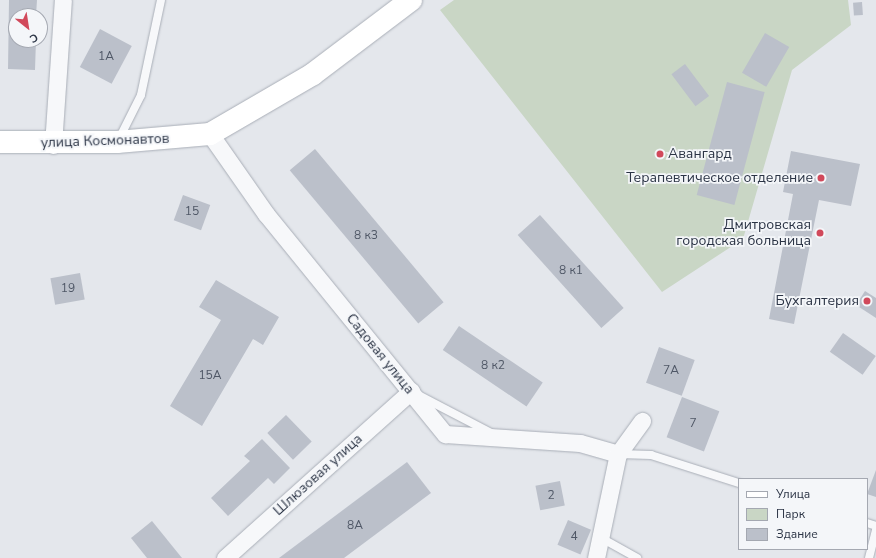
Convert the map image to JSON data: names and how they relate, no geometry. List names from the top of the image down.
{
  "streets": {
    "main road": ["улица Космонавтов"],
    "street": ["Садовая улица", "Шлюзовая улица"]
  },
  "crossings": [
    ["улица Космонавтов", "Садовая улица"],
    ["Садовая улица", "Шлюзовая улица"]
  ],
  "places": [
    "Авангард",
    "Терапевтическое отделение",
    "Дмитровская городская больница",
    "Бухгалтерия"
  ],
  "house_numbers": [
    "1А",
    "15",
    "8 к3",
    "8 к1",
    "19",
    "8 к2",
    "7А",
    "15А",
    "7",
    "2",
    "8А",
    "4"
  ],
  "legend": ["Улица", "Парк", "Здание"],
  "north": "bottom right"
}
